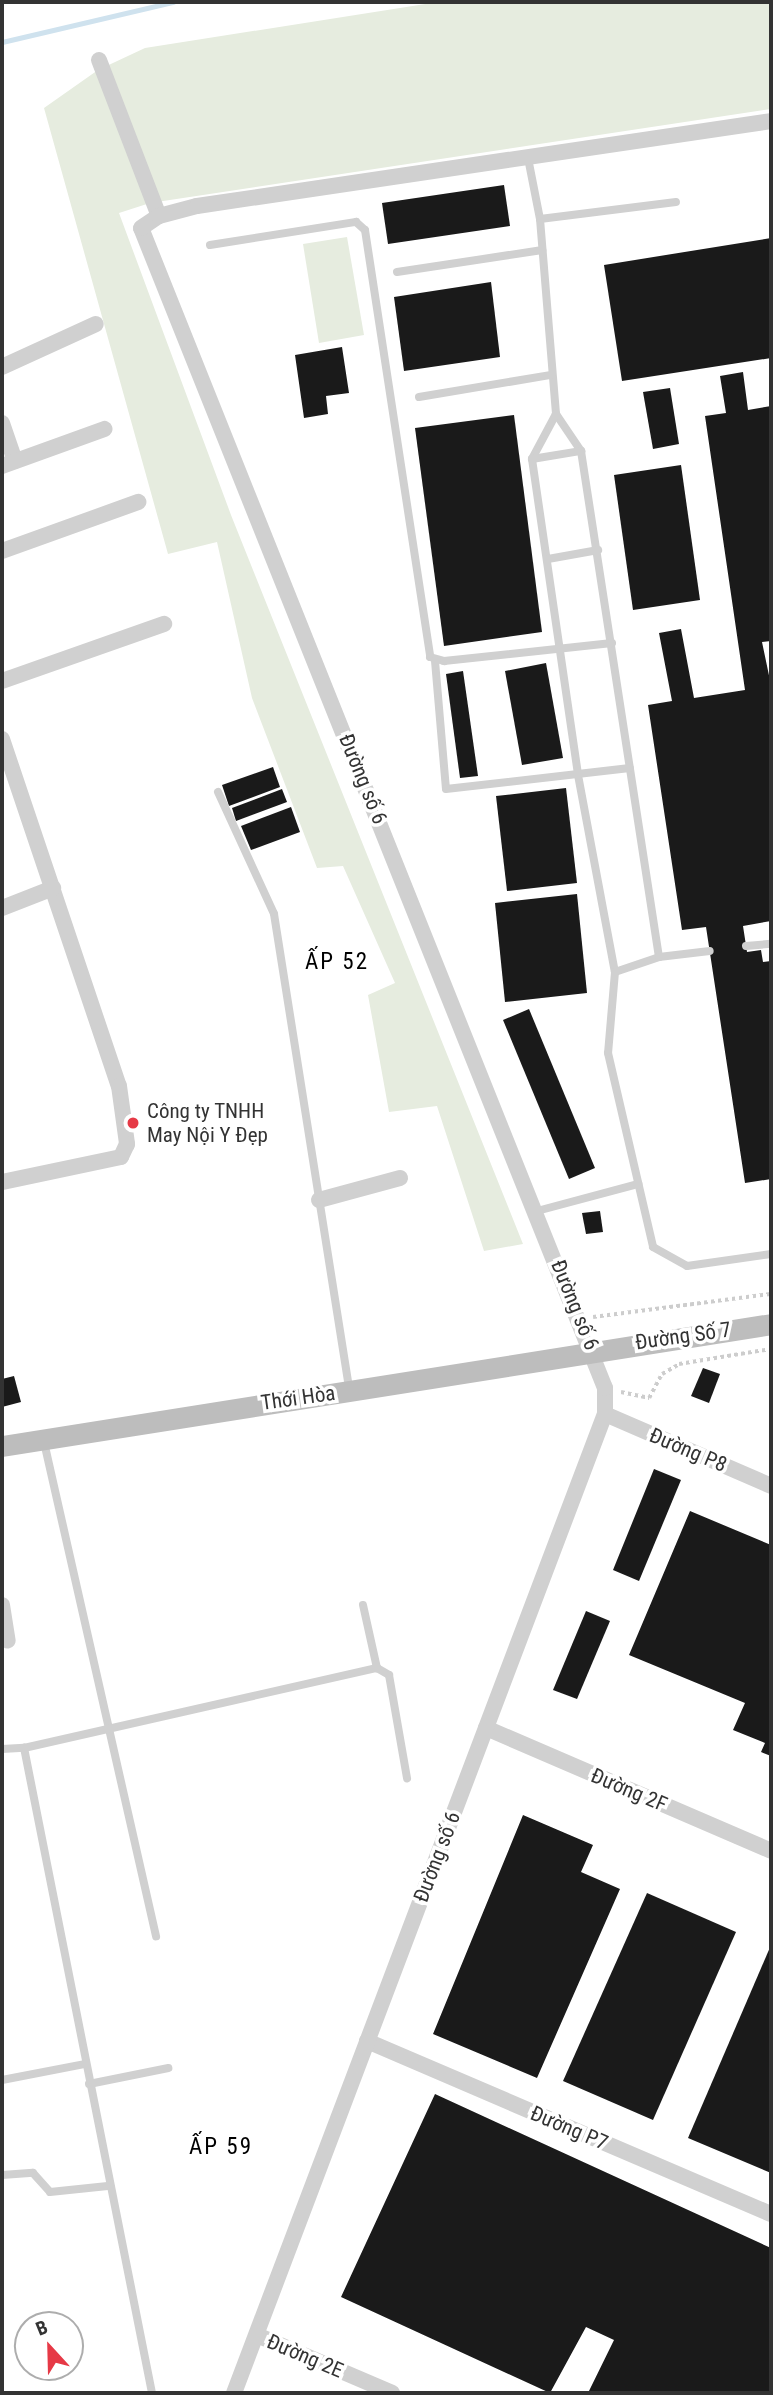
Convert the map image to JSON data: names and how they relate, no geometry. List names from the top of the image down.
{
  "streets": {
    "street": [
      "Đường số 6",
      "Đường Số 7",
      "Thới Hòa",
      "Đường P8",
      "Đường 2F",
      "Đường P7",
      "Đường 2E"
    ]
  },
  "crossings": [
    ["Đường số 6", "Đường Số 7"],
    ["Đường số 6", "Thới Hòa"],
    ["Đường số 6", "Đường P8"],
    ["Đường số 6", "Đường 2F"],
    ["Đường số 6", "Đường P7"],
    ["Đường số 6", "Đường 2E"],
    ["Đường Số 7", "Thới Hòa"]
  ],
  "districts": ["ẤP 52", "ẤP 59"],
  "places": ["Công ty TNHH May Nội Y Đẹp"],
  "north": "top"
}
